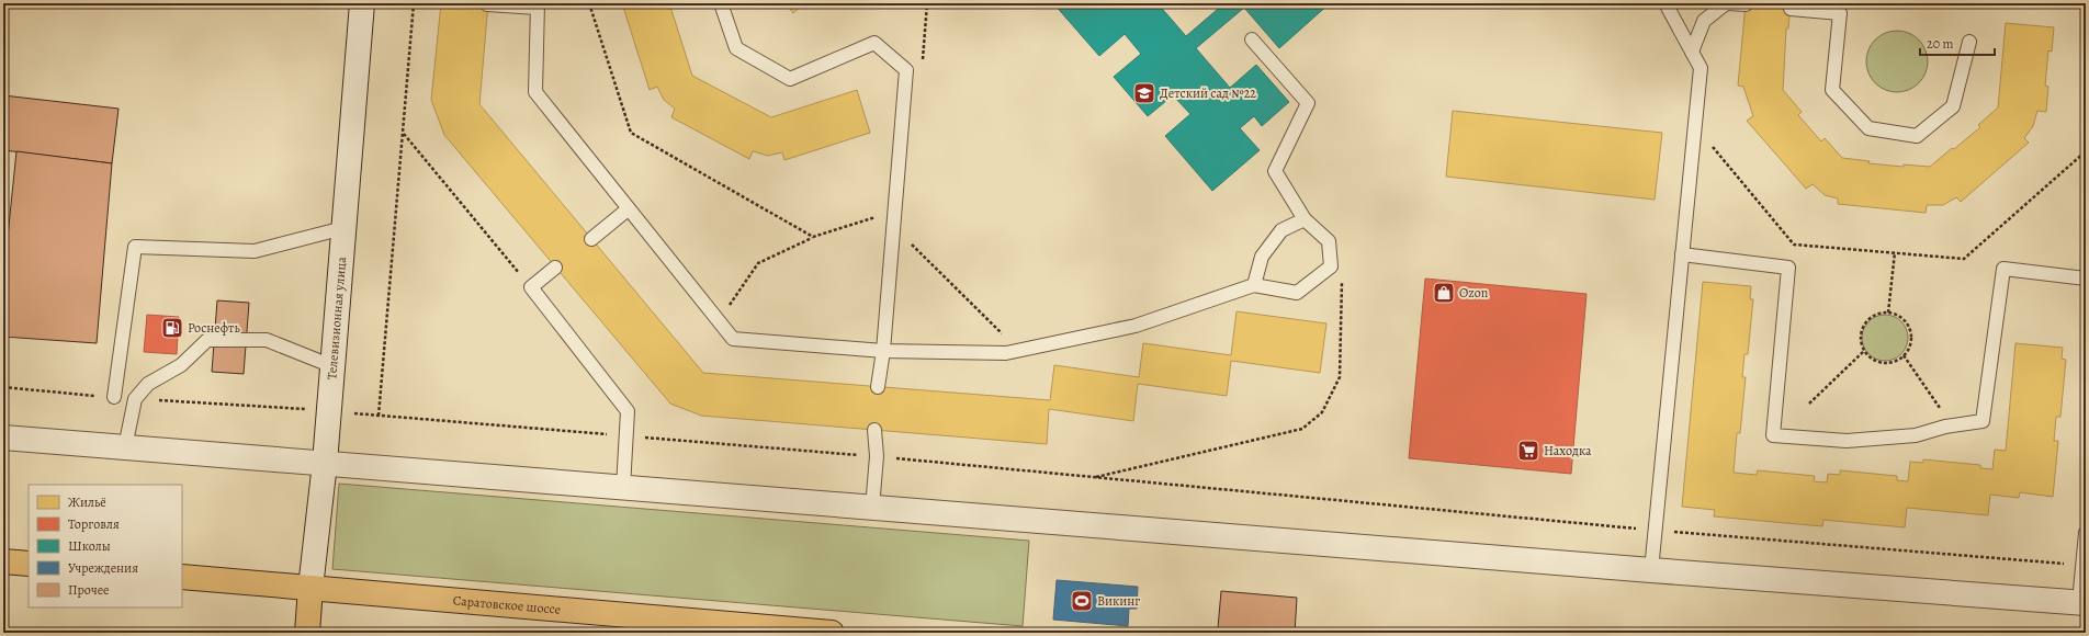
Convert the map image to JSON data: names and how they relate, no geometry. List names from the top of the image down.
{
  "streets": {
    "main road": ["Телевизионная улица", "Саратовское шоссе"]
  },
  "crossings": [
    ["Телевизионная улица", "Саратовское шоссе"]
  ],
  "places": {
    "school or university": ["Детский сад №22"],
    "shop": ["Ozon"],
    "fuel station": ["Роснефть"],
    "supermarket": ["Находка"],
    "sports": ["Викинг"]
  },
  "legend": [
    "Жильё",
    "Торговля",
    "Школы",
    "Учреждения",
    "Прочее"
  ],
  "scale_bar": "20 m"
}
